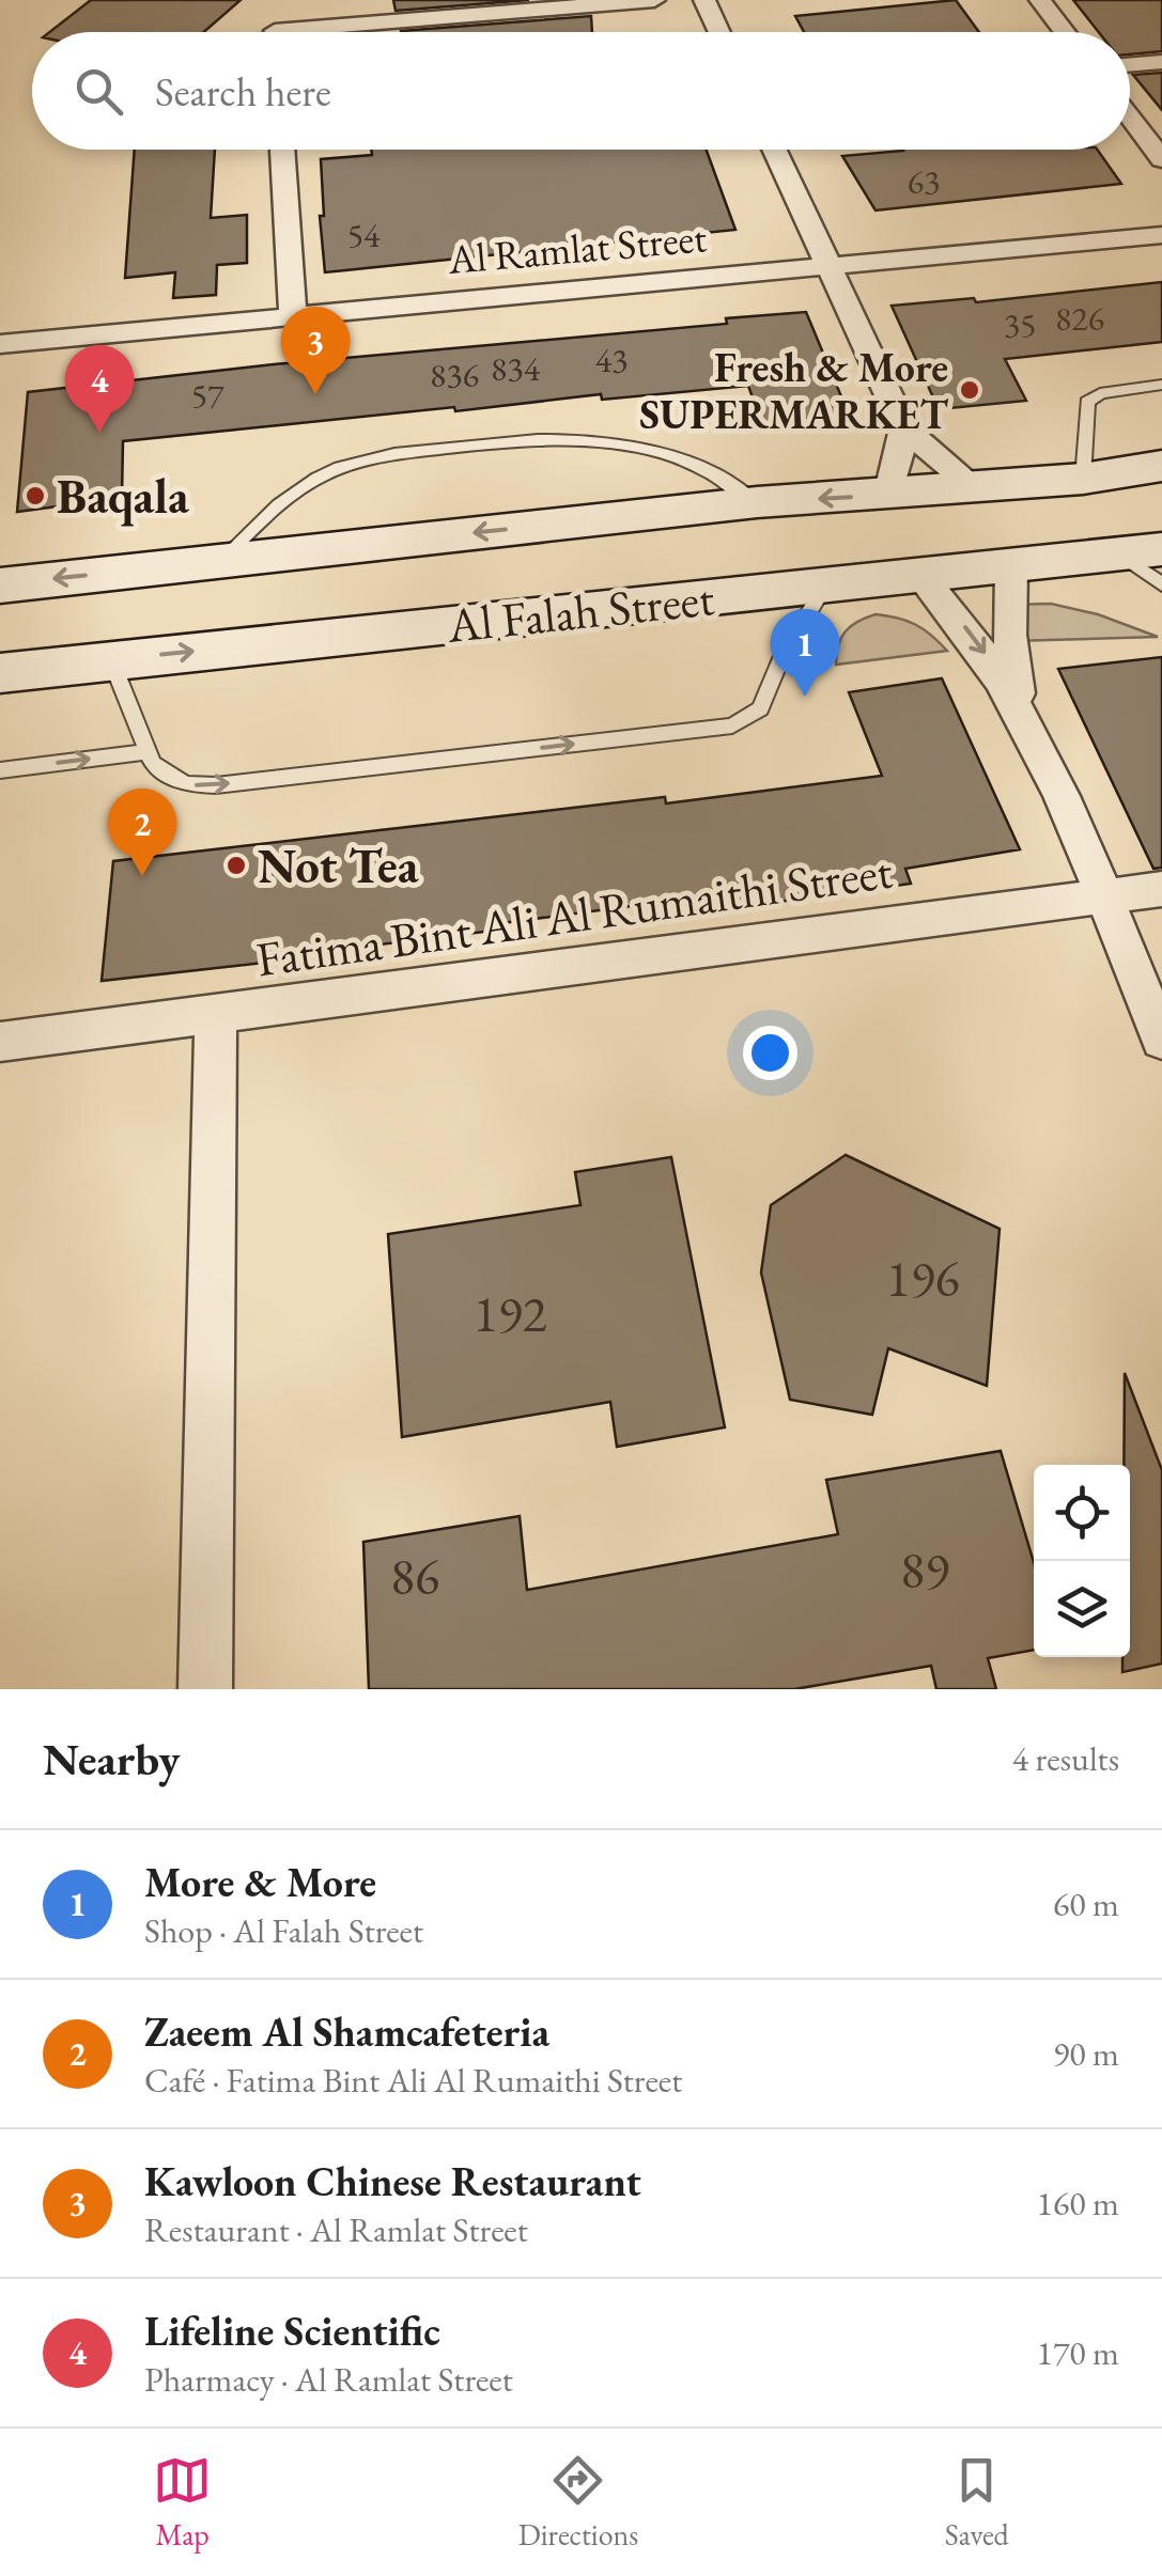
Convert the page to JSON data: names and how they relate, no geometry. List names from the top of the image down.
{
  "streets": {
    "main road": ["Al Falah Street"],
    "street": ["Al Ramlat Street", "Fatima Bint Ali Al Rumaithi Street"]
  },
  "places": ["Fresh & More SUPERMARKET", "Baqala", "Not Tea"],
  "house_numbers": [
    "63",
    "54",
    "826",
    "35",
    "43",
    "834",
    "836",
    "57",
    "196",
    "192",
    "89",
    "86"
  ],
  "page": {
    "search": "Search here",
    "pins": [
      "3",
      "4",
      "1",
      "2"
    ],
    "heading": ["Nearby", "4 results"],
    "list": [
      {
        "mark": "1",
        "name": "More & More",
        "note": "Shop · Al Falah Street",
        "value": "60 m"
      },
      {
        "mark": "2",
        "name": "Zaeem Al Shamcafeteria",
        "note": "Café · Fatima Bint Ali Al Rumaithi Street",
        "value": "90 m"
      },
      {
        "mark": "3",
        "name": "Kawloon Chinese Restaurant",
        "note": "Restaurant · Al Ramlat Street",
        "value": "160 m"
      },
      {
        "mark": "4",
        "name": "Lifeline Scientific",
        "note": "Pharmacy · Al Ramlat Street",
        "value": "170 m"
      }
    ],
    "nav": ["Map", "Directions", "Saved"]
  }
}
